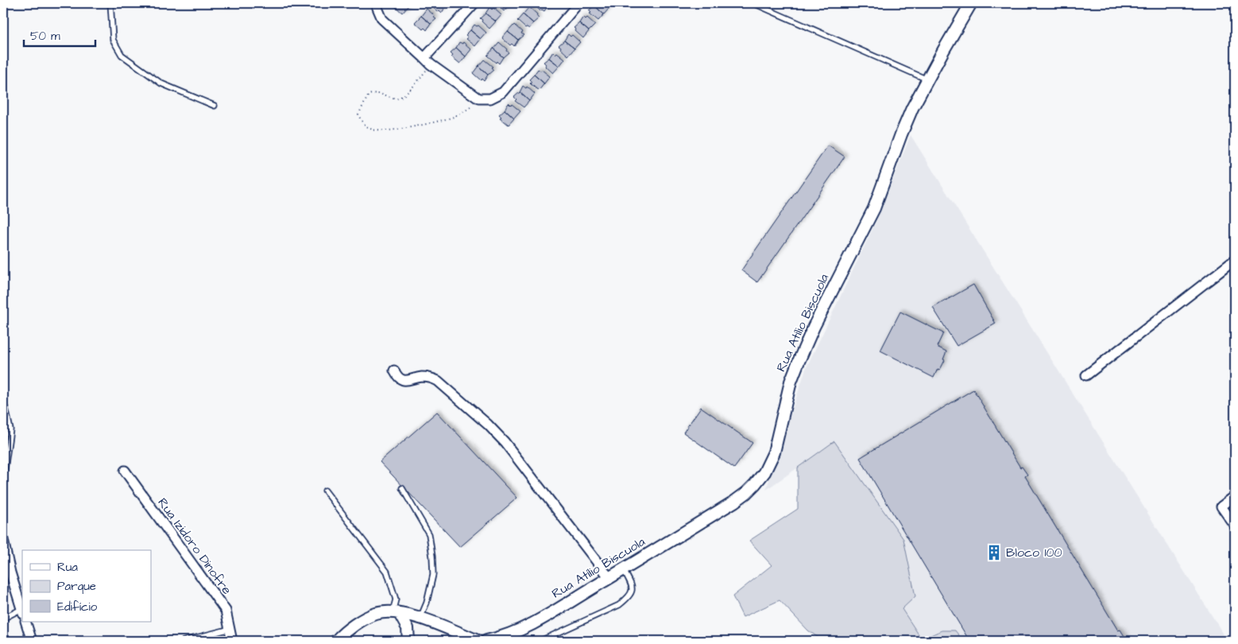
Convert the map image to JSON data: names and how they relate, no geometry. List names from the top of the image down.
{
  "streets": {
    "street": ["Rua Atílio Biscuola", "Rua Izidoro Dinofre"]
  },
  "places": {
    "building": ["Bloco 100"]
  },
  "legend": ["Rua", "Parque", "Edifício"],
  "scale_bar": "50 m"
}
